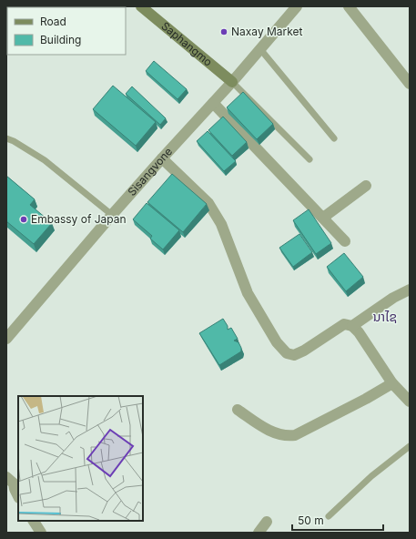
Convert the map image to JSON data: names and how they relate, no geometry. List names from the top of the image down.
{
  "streets": {
    "street": ["Saphangmo", "Sisangvone"]
  },
  "crossings": [
    ["Saphangmo", "Sisangvone"]
  ],
  "districts": ["ນາໄຊ"],
  "places": ["Naxay Market", "Embassy of Japan"],
  "legend": ["Road", "Building"],
  "scale_bar": "50 m"
}
